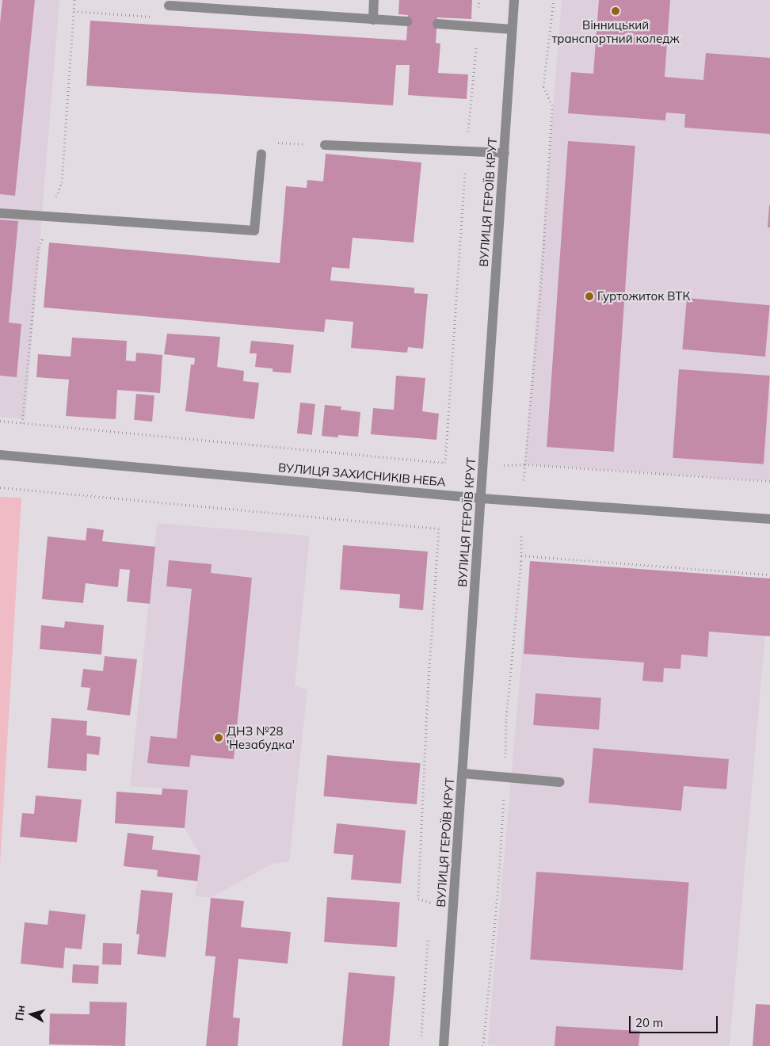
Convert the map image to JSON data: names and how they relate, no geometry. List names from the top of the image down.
{
  "streets": {
    "street": ["ВУЛИЦЯ ГЕРОЇВ КРУТ", "ВУЛИЦЯ ЗАХИСНИКІВ НЕБА"]
  },
  "crossings": [
    ["ВУЛИЦЯ ГЕРОЇВ КРУТ", "ВУЛИЦЯ ЗАХИСНИКІВ НЕБА"]
  ],
  "places": ["Вінницький транспортний коледж", "Гуртожиток ВТК", "ДНЗ №28 'Незабудка'"],
  "scale_bar": "20 m",
  "north": "left"
}
